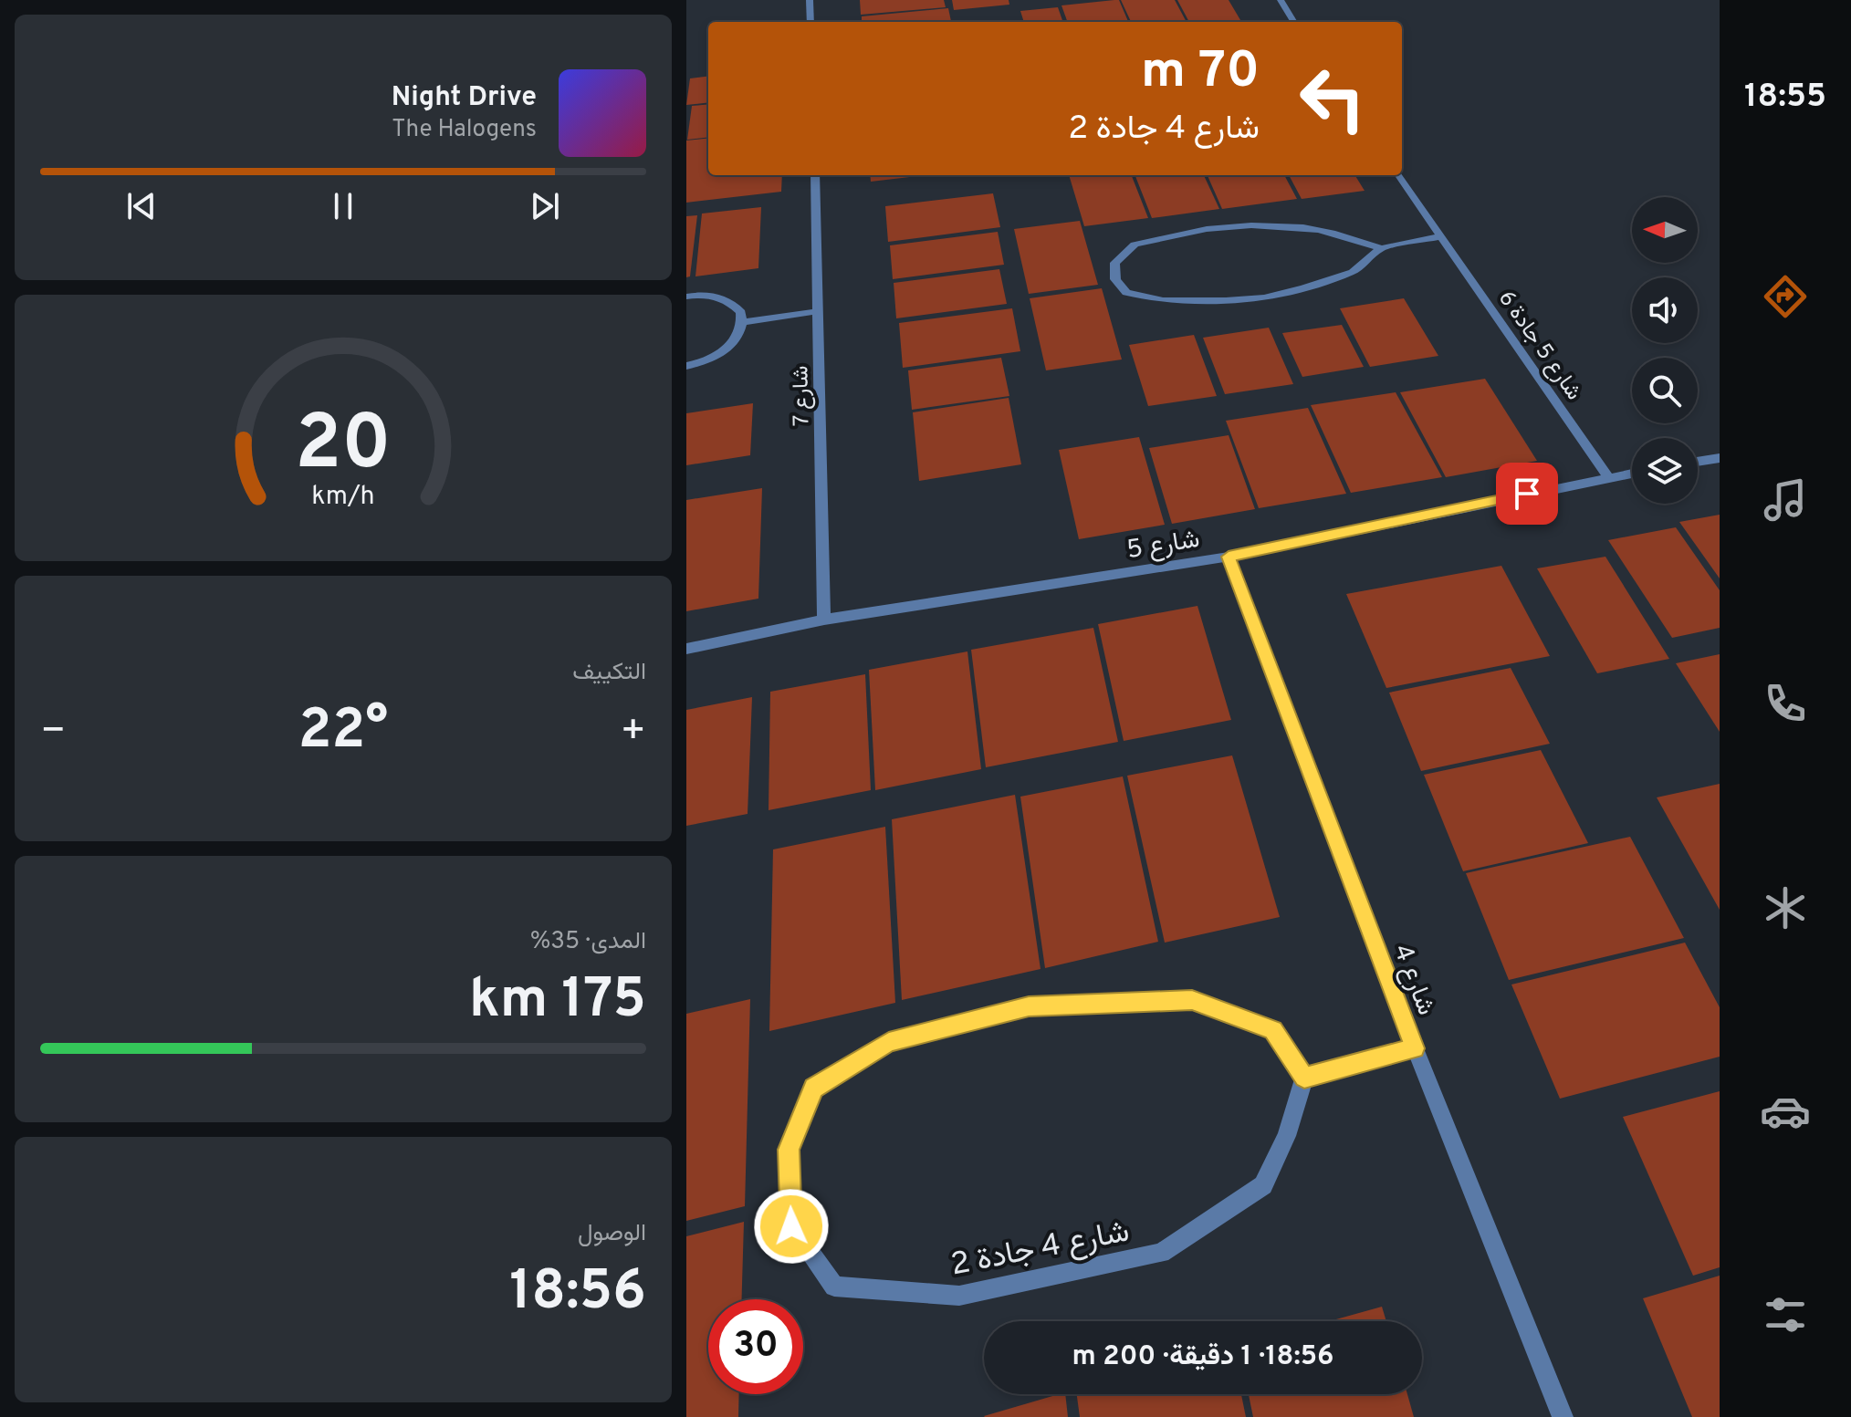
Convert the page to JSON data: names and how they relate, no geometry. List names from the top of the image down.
{
  "streets": {
    "street": [
      "شارع 5 جادة 6",
      "شارع 7",
      "شارع 5",
      "شارع 4",
      "شارع 4 جادة 2"
    ]
  },
  "crossings": [
    ["شارع 5 جادة 6", "شارع 5"],
    ["شارع 7", "شارع 5"],
    ["شارع 5", "شارع 4"]
  ],
  "north": "left",
  "page": {
    "tabs": "18:55",
    "turn": ["70 m", "شارع 4 جادة 2"],
    "song": ["Night Drive", "The Halogens"],
    "tile": [
      "التكييف",
      ["المدى · 35%", "175 km"],
      ["الوصول", "18:56"]
    ],
    "heat": ["−", "22°", "+"],
    "limit": "30",
    "trip": "18:56 · 1 دقيقة · 200 m",
    "gauge": ["20", "km/h"]
  }
}
